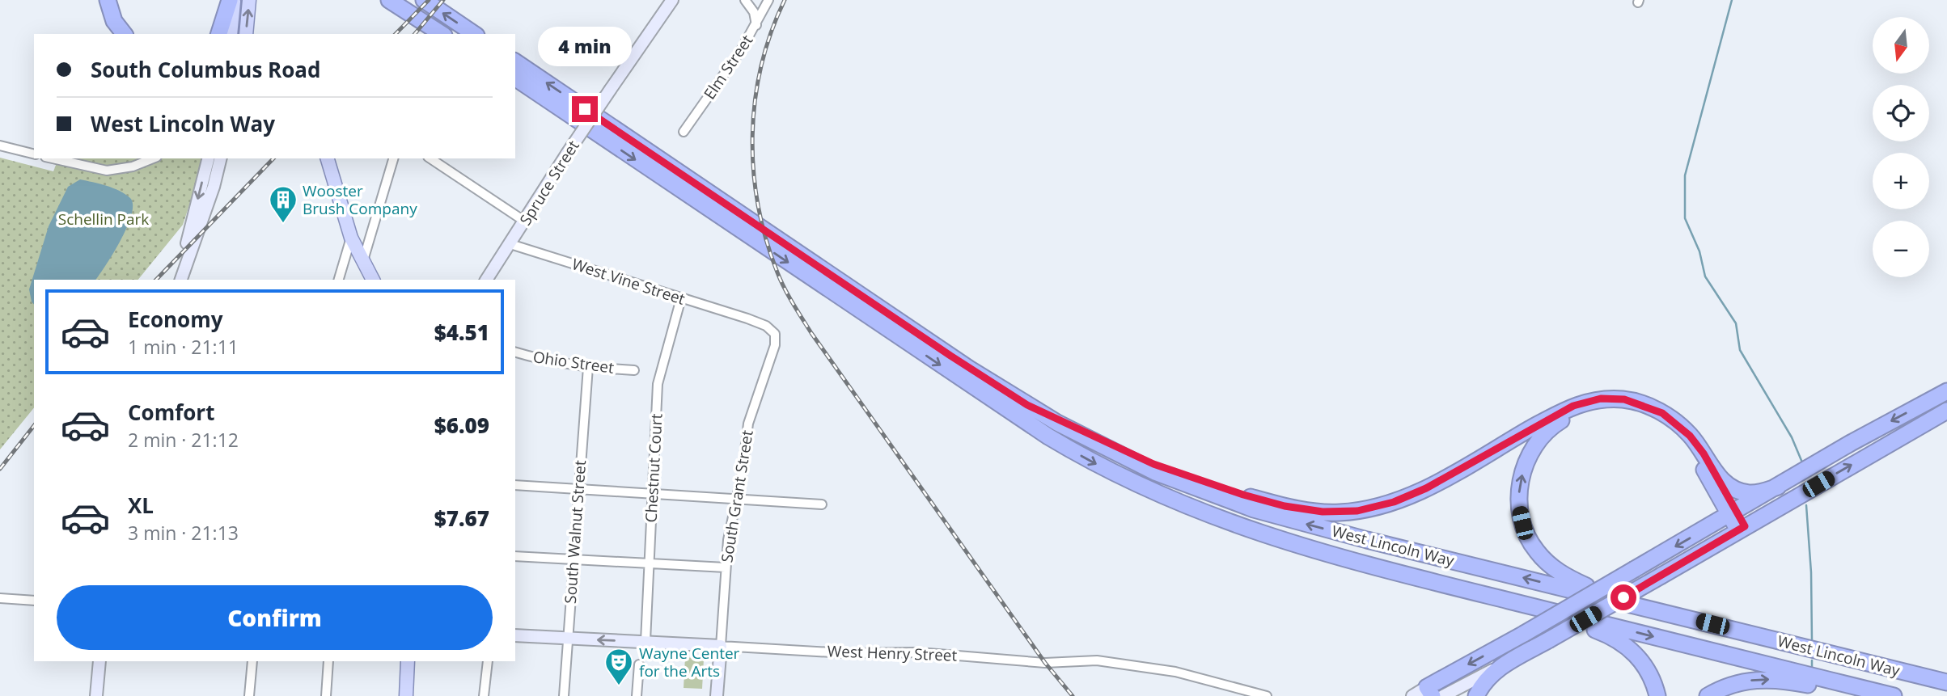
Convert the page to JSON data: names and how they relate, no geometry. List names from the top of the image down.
{
  "streets": {
    "highway": ["West Lincoln Way"],
    "main road": ["Spruce Street", "South Grant Street", "West Henry Street"],
    "street": [
      "Elm Street",
      "West Vine Street",
      "Ohio Street",
      "Chestnut Court",
      "South Walnut Street"
    ]
  },
  "crossings": [
    ["Spruce Street", "West Vine Street"],
    ["West Vine Street", "Chestnut Court"],
    ["West Vine Street", "South Grant Street"],
    ["Ohio Street", "South Walnut Street"],
    ["Chestnut Court", "West Henry Street"],
    ["South Grant Street", "West Henry Street"],
    ["South Walnut Street", "West Henry Street"]
  ],
  "parks": ["Schellin Park"],
  "places": {
    "building": ["Wooster Brush Company"],
    "theatre": ["Wayne Center for the Arts"]
  },
  "north": "bottom",
  "page": {
    "map_buttons": ["+", "−"],
    "bubble": "4 min",
    "banner": ["South Columbus Road", "West Lincoln Way"],
    "list": [
      {
        "name": "Economy",
        "note": "1 min · 21:11",
        "value": "$4.51"
      },
      {
        "name": "Comfort",
        "note": "2 min · 21:12",
        "value": "$6.09"
      },
      {
        "name": "XL",
        "note": "3 min · 21:13",
        "value": "$7.67"
      }
    ],
    "buttons": "Confirm"
  }
}
